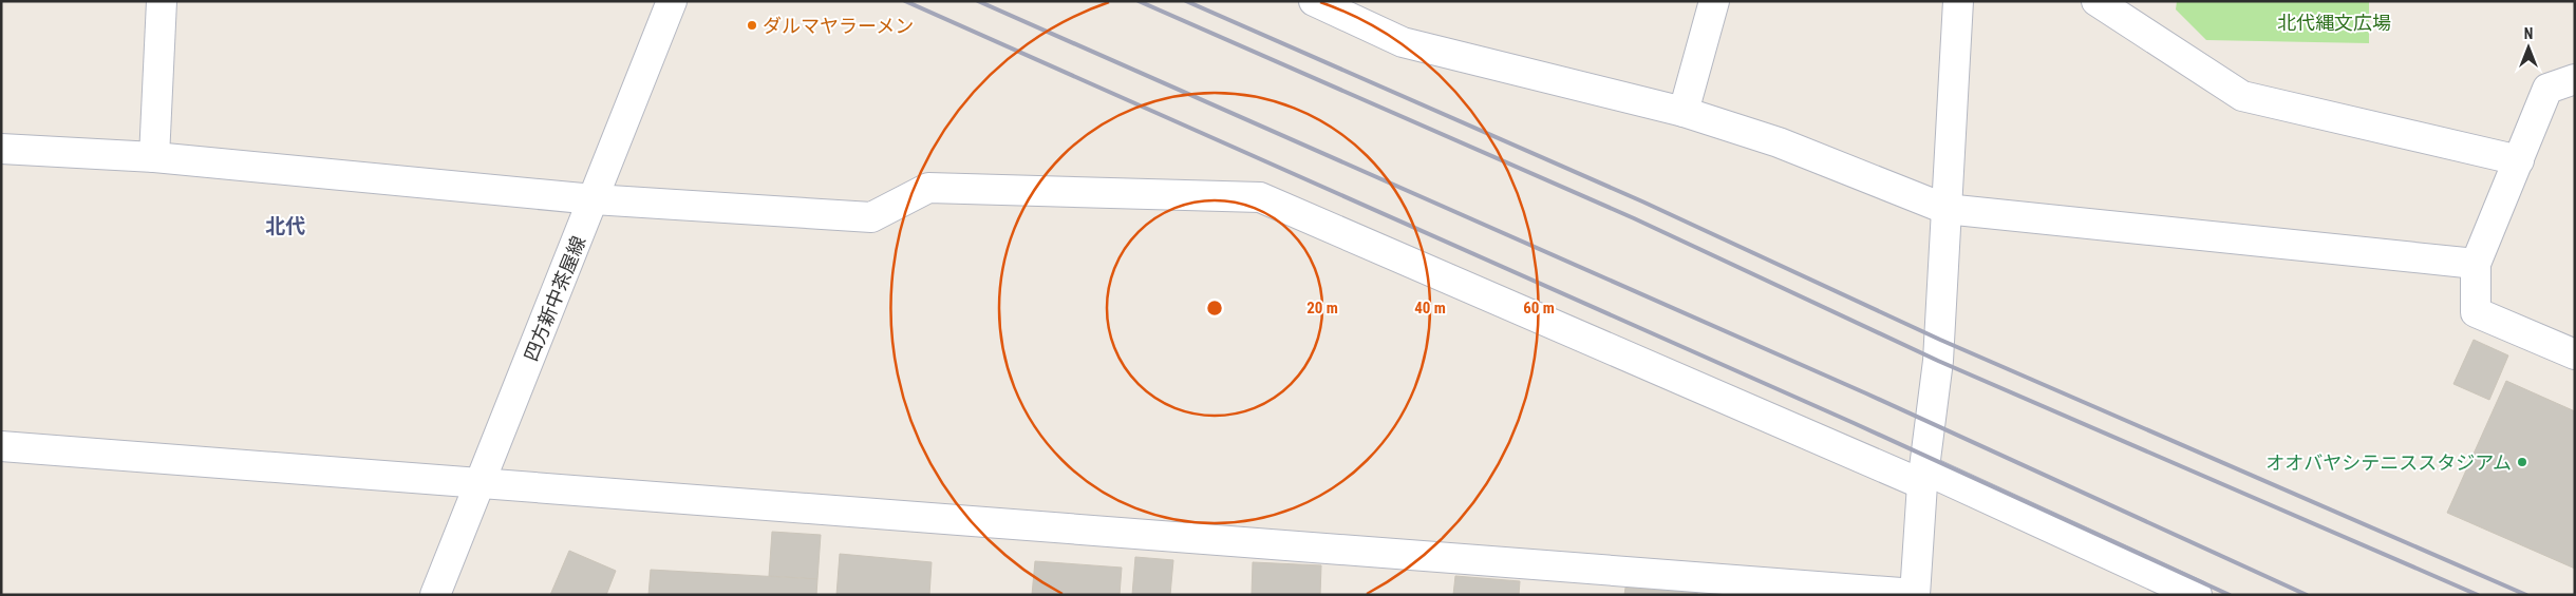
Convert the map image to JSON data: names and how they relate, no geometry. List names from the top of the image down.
{
  "streets": {
    "street": ["四方新中茶屋線"]
  },
  "districts": ["北代"],
  "parks": ["北代縄文広場"],
  "places": ["ダルマヤラーメン", "オオバヤシテニススタジアム"],
  "north": "top",
  "rings": ["20 m", "40 m", "60 m"]
}
